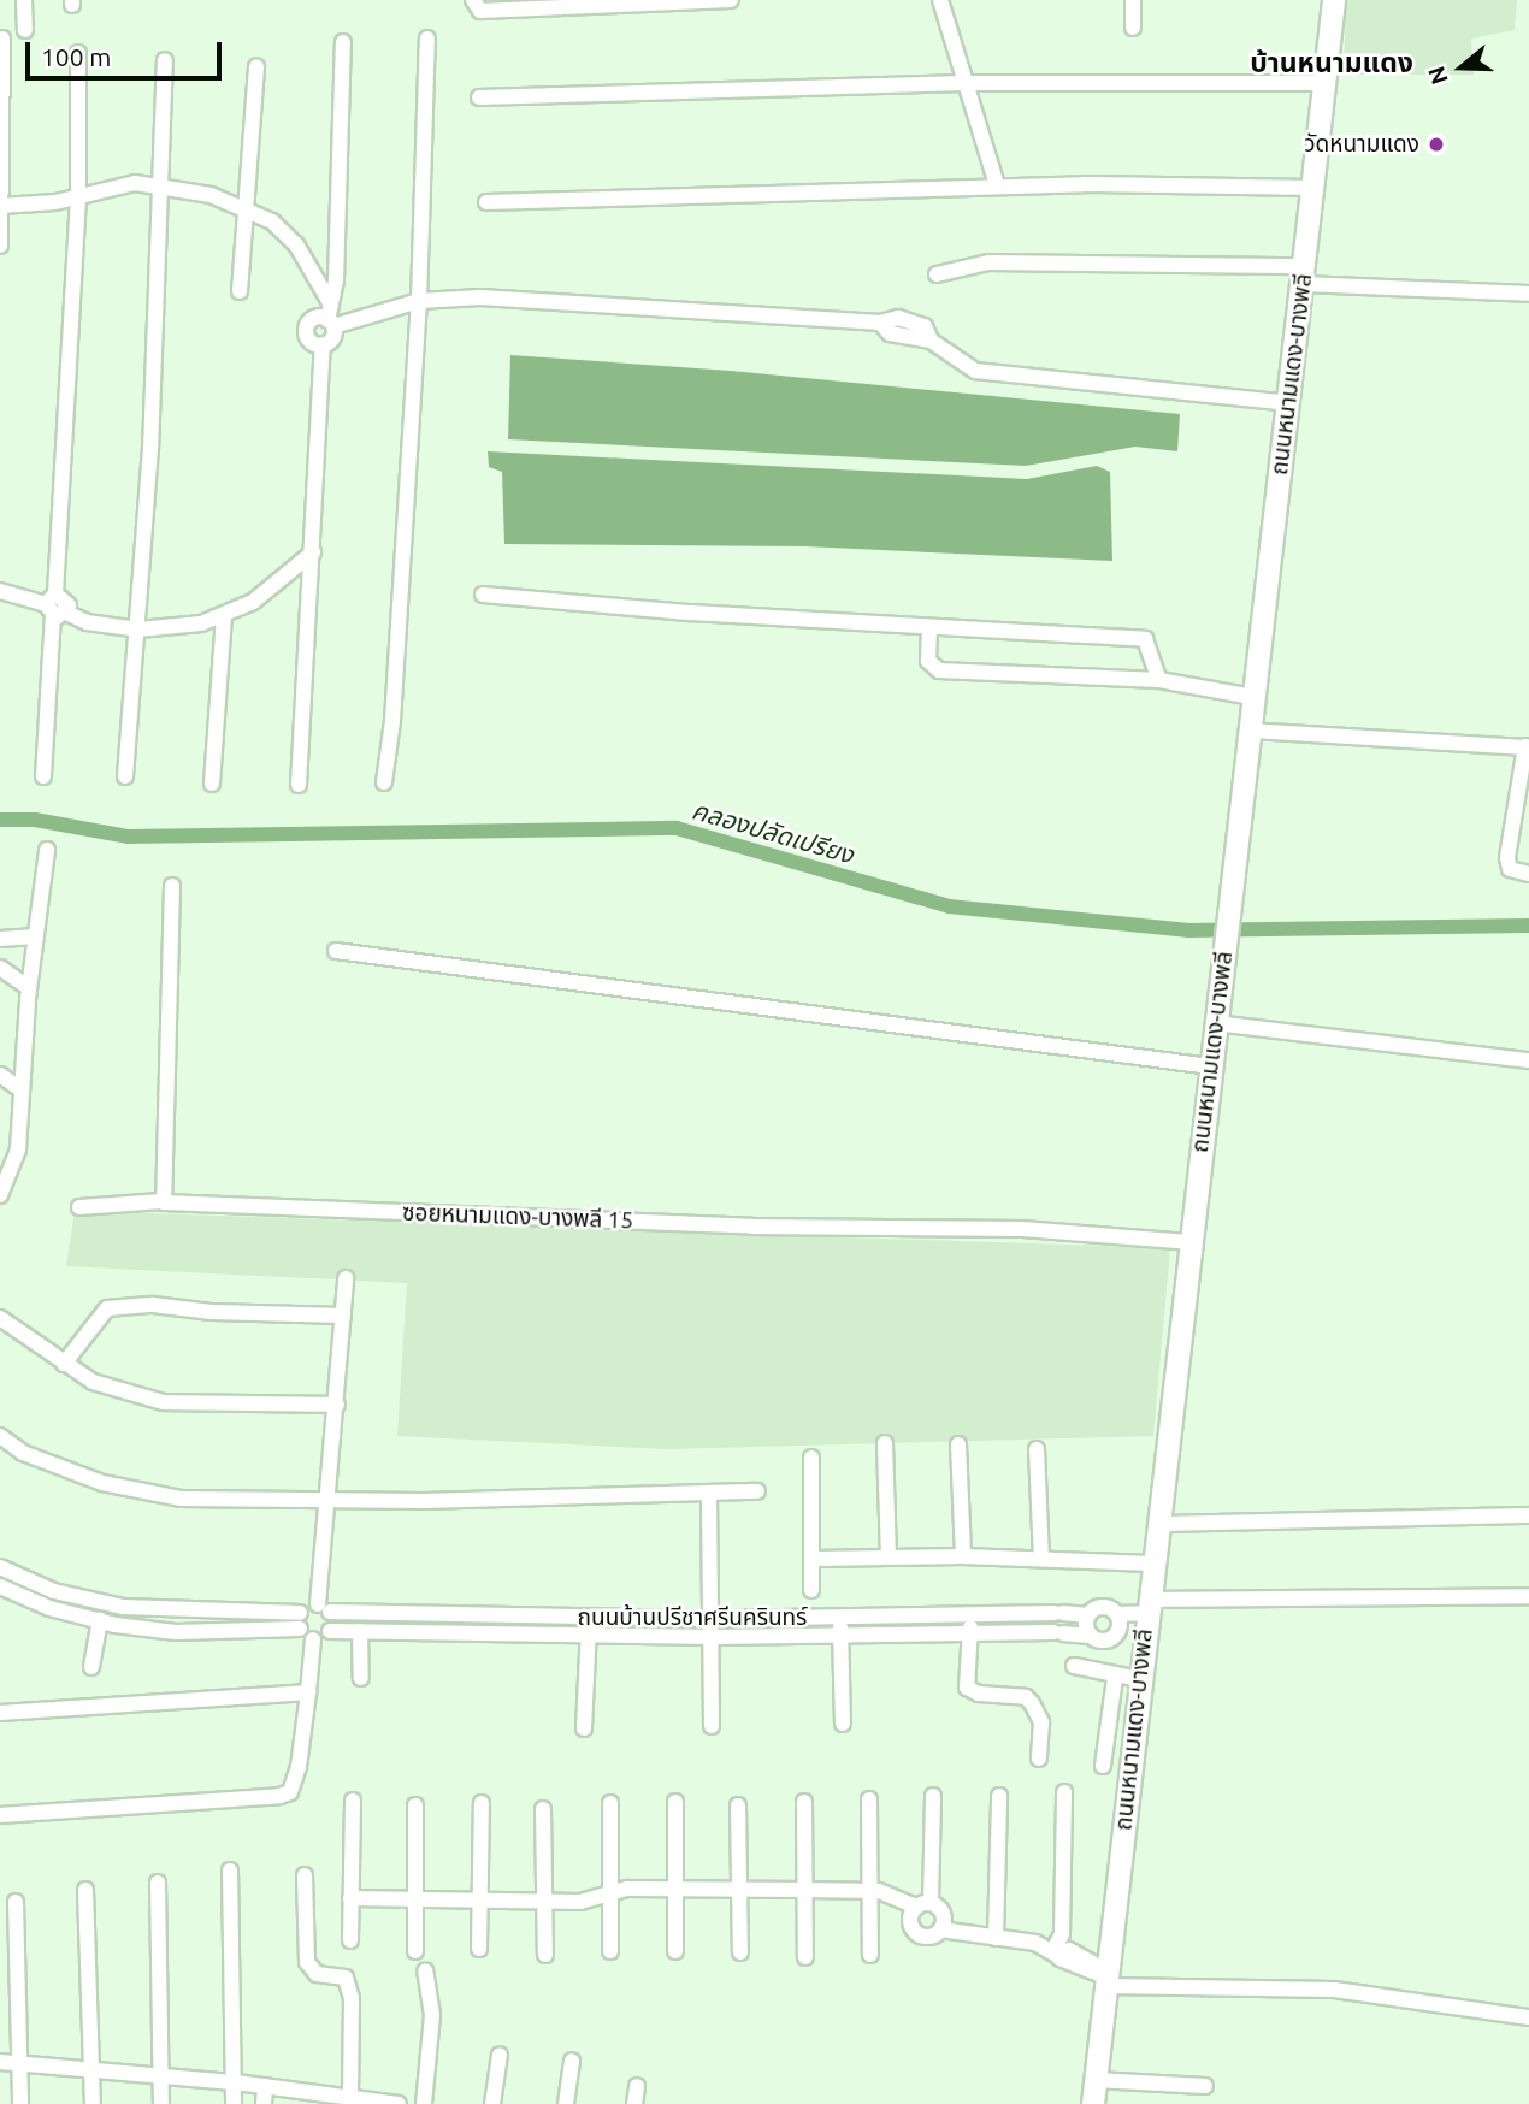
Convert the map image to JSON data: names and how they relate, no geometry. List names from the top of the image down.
{
  "streets": {
    "main road": ["ถนนหนามแดง-บางพลี"],
    "street": ["ซอยหนามแดง-บางพลี 15", "ถนนบ้านปรีชาศรีนครินทร์"]
  },
  "crossings": [
    ["ถนนหนามแดง-บางพลี", "ซอยหนามแดง-บางพลี 15"]
  ],
  "districts": ["บ้านหนามแดง"],
  "water": ["คลองปลัดเปรียง"],
  "places": ["วัดหนามแดง"],
  "scale_bar": "100 m",
  "north": "left"
}
